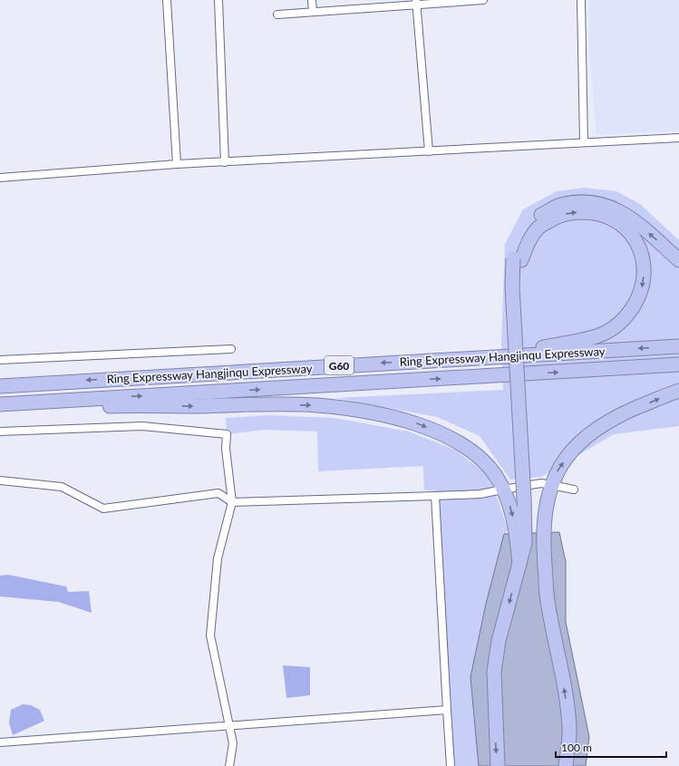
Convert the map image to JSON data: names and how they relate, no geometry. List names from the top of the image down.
{
  "streets": {
    "highway": ["Ring Expressway Hangjinqu Expressway", "G60"]
  },
  "scale_bar": "100 m"
}
